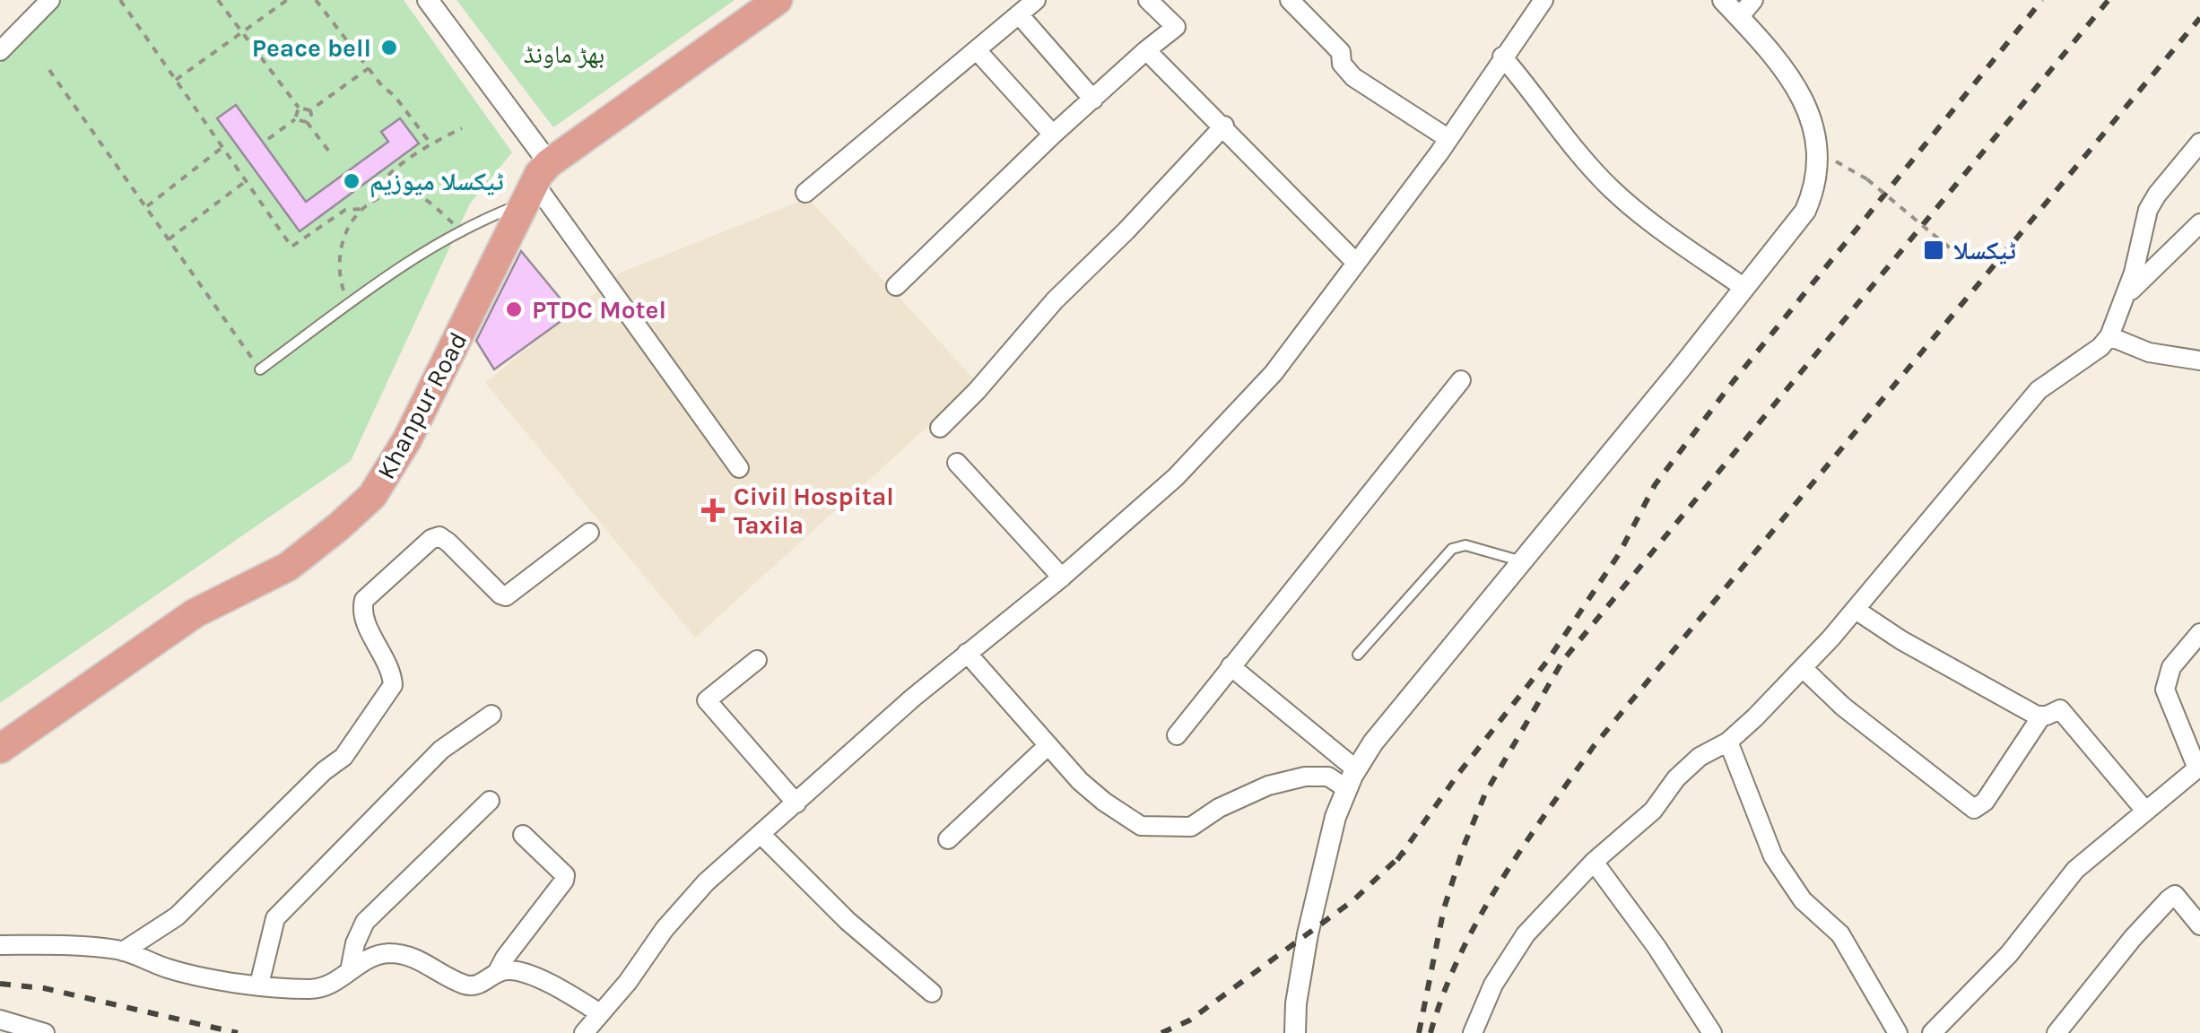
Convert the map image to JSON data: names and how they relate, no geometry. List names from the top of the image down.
{
  "streets": {
    "highway": ["Khanpur Road"]
  },
  "parks": ["بھڑ ماونڈ"],
  "places": {
    "other": ["Peace bell", "ٹیکسلا میوزیم", "PTDC Motel"],
    "transit": ["ٹیکسلا"],
    "health": ["Civil Hospital Taxila"]
  }
}
